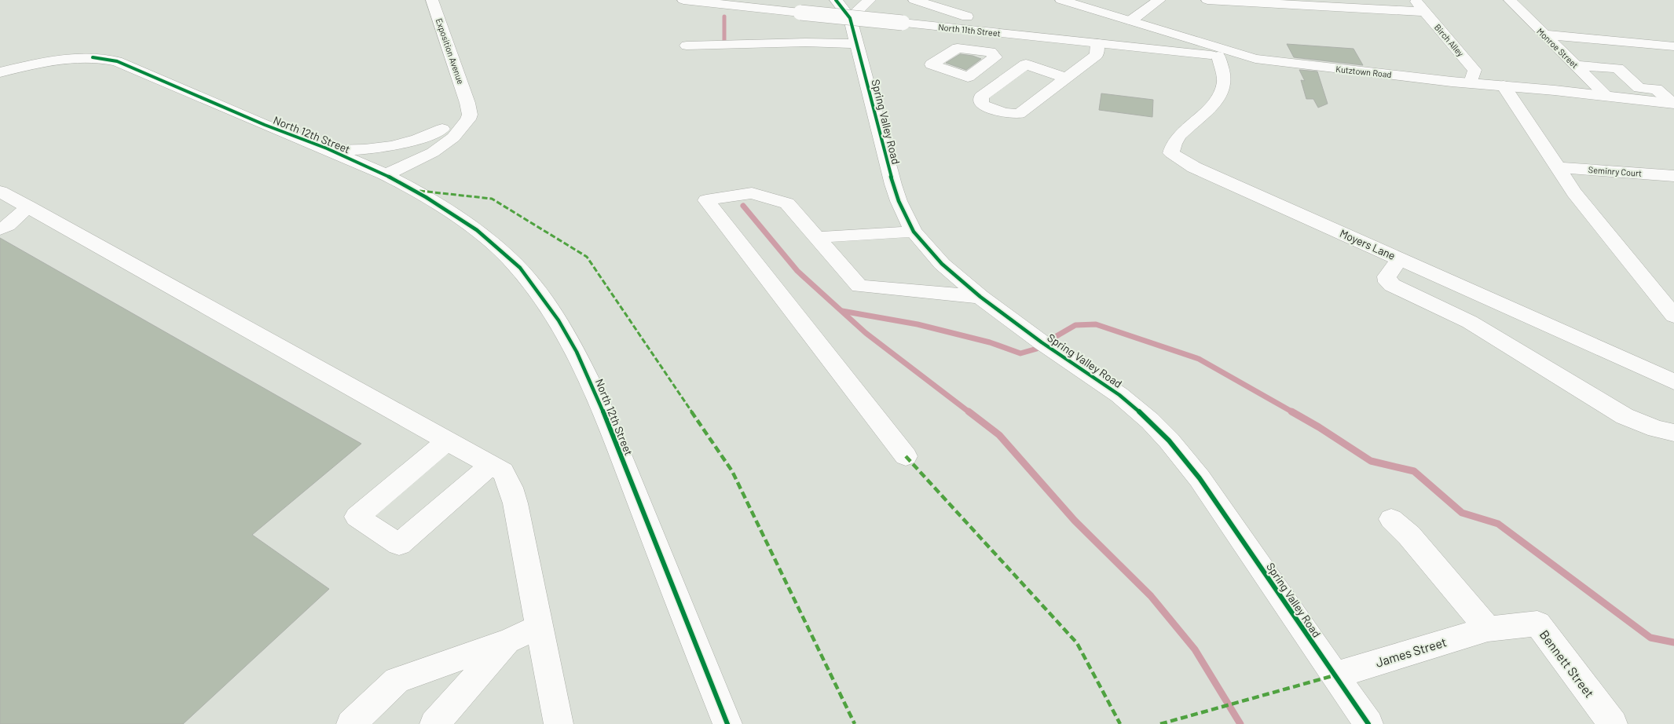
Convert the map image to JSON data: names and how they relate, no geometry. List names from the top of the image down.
{
  "streets": {
    "street": [
      "North 11th Street",
      "Birch Alley",
      "Monroe Street",
      "Exposition Avenue",
      "Kutztown Road",
      "Spring Valley Road",
      "North 12th Street",
      "Seminry Court",
      "Moyers Lane",
      "James Street",
      "Bennett Street"
    ]
  },
  "crossings": [
    ["North 11th Street", "Kutztown Road"],
    ["North 11th Street", "Moyers Lane"],
    ["Birch Alley", "Kutztown Road"],
    ["Monroe Street", "Kutztown Road"],
    ["Exposition Avenue", "North 12th Street"],
    ["Spring Valley Road", "James Street"],
    ["James Street", "Bennett Street"]
  ]
}
